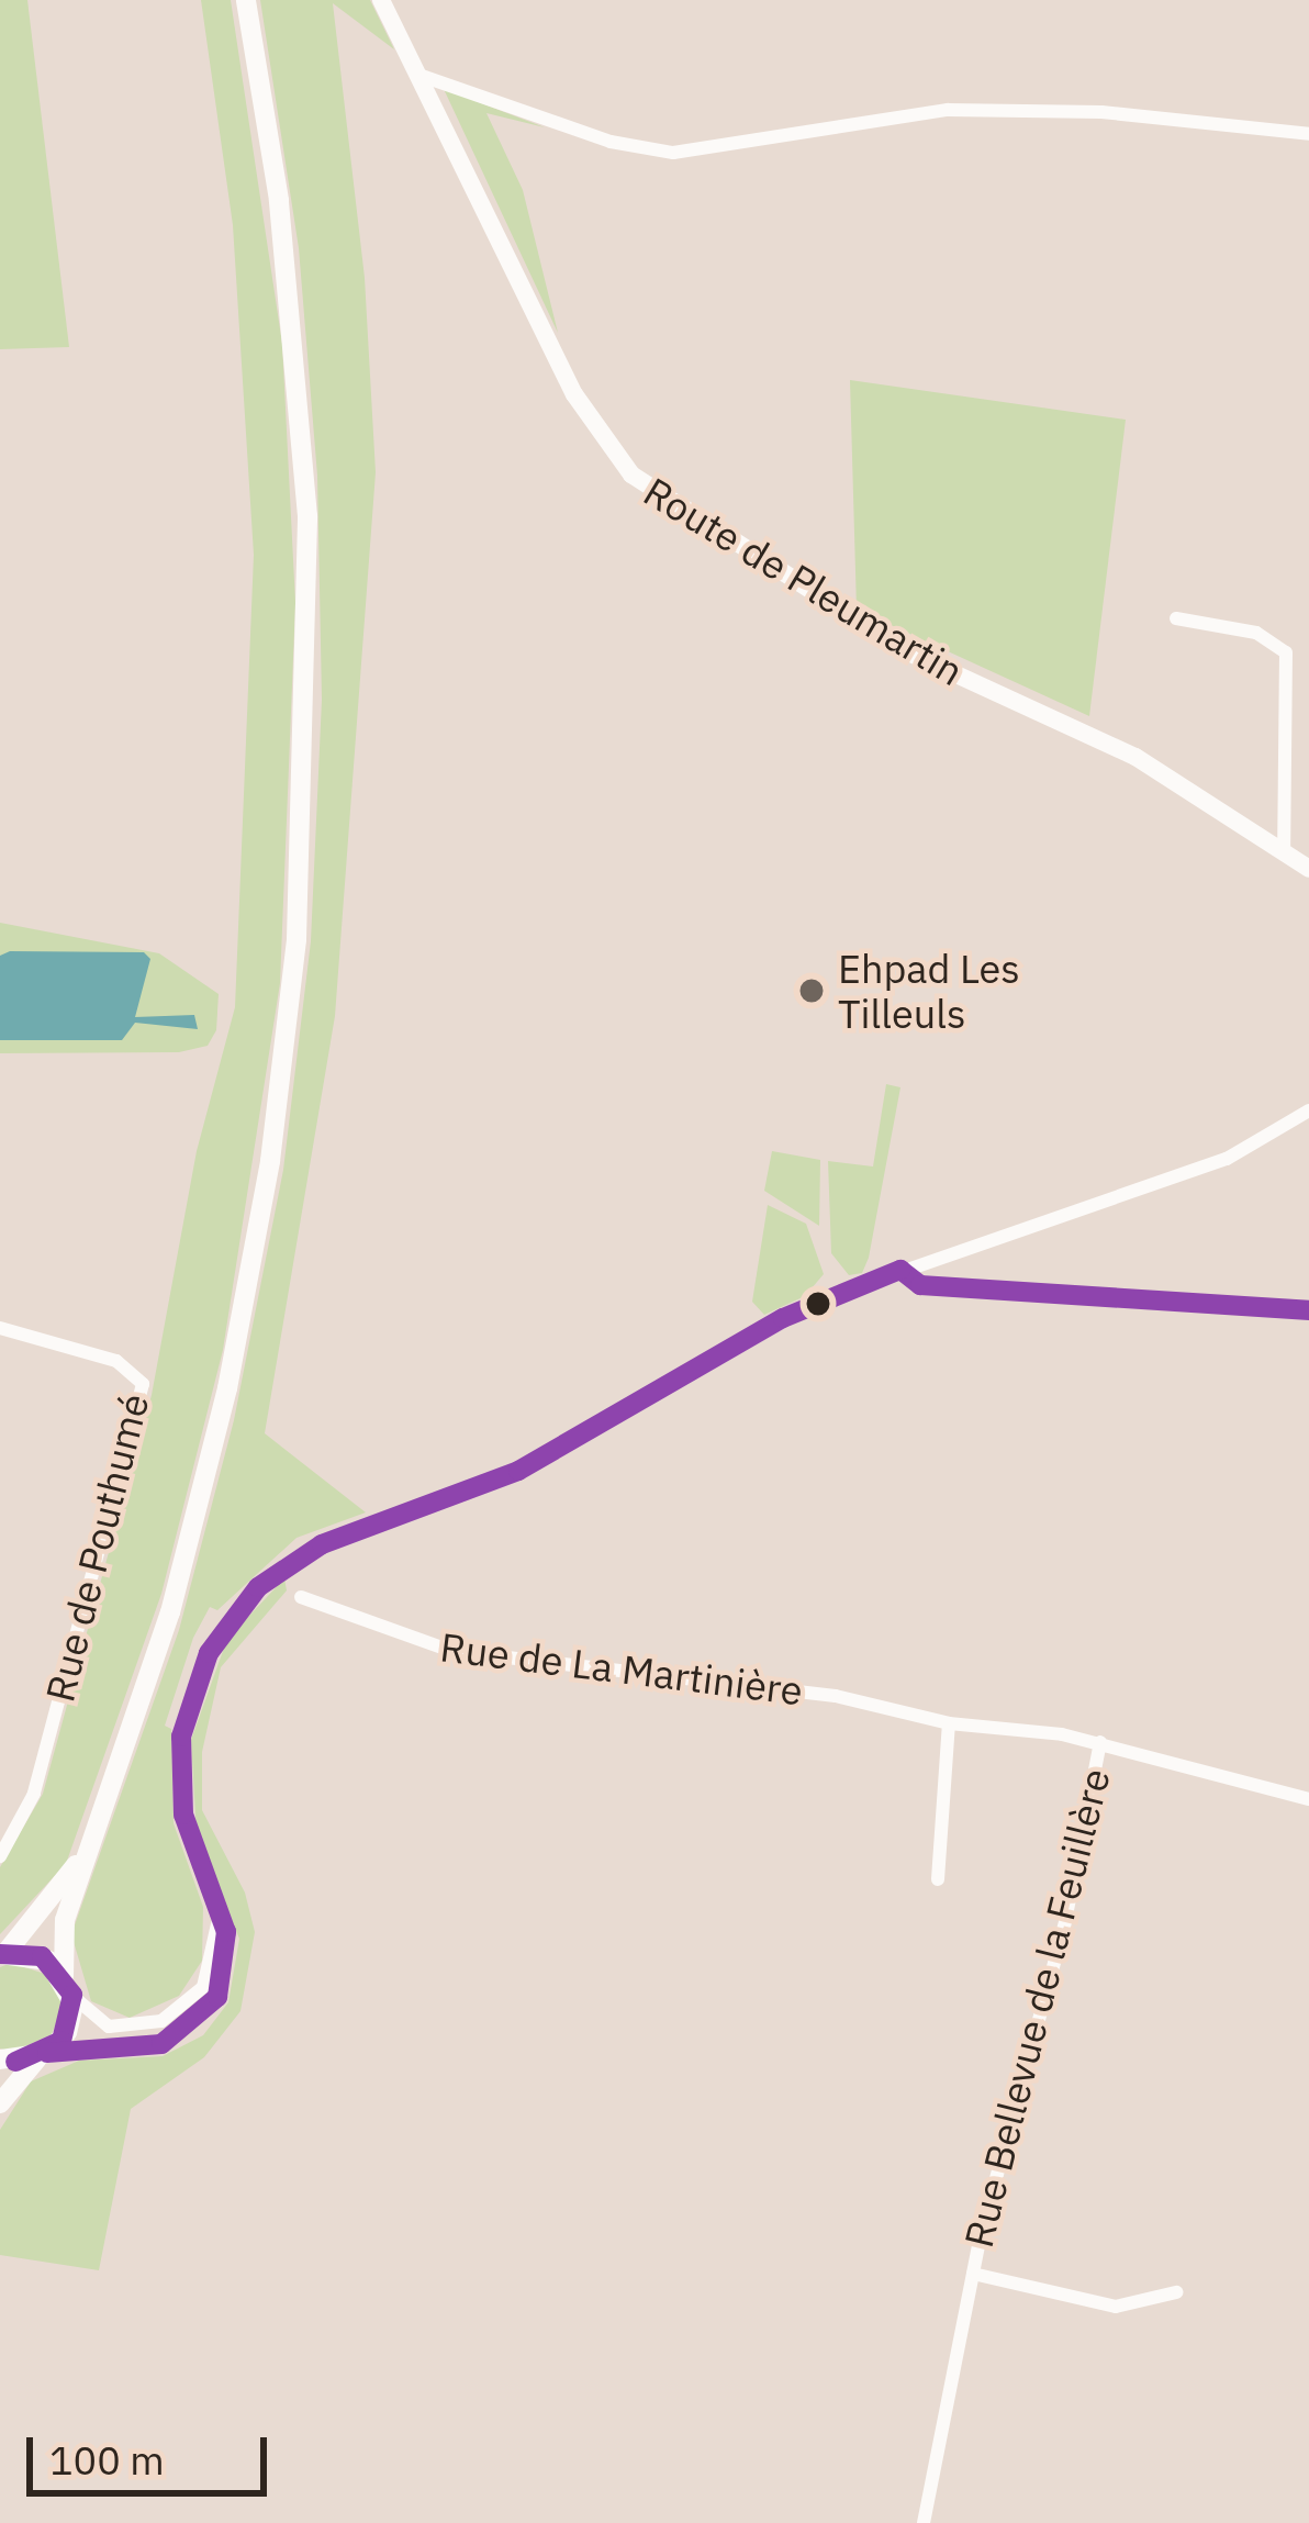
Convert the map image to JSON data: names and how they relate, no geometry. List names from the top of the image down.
{
  "streets": {
    "main road": ["Route de Pleumartin"],
    "street": ["Rue de Pouthumé", "Rue de La Martinière", "Rue Bellevue de la Feuillère"]
  },
  "crossings": [
    ["Rue de La Martinière", "Rue Bellevue de la Feuillère"]
  ],
  "places": ["Ehpad Les Tilleuls"],
  "scale_bar": "100 m"
}
